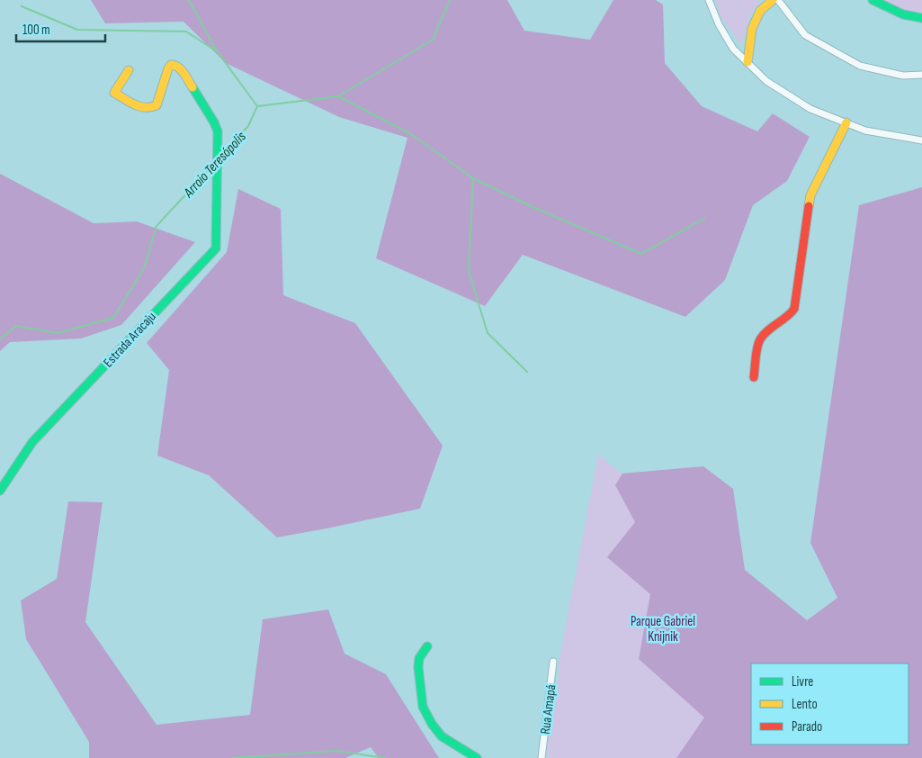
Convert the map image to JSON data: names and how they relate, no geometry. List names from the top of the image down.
{
  "streets": {
    "street": ["Estrada Aracaju", "Rua Amapá"]
  },
  "water": ["Arroio Teresópolis"],
  "parks": ["Parque Gabriel Knijnik"],
  "legend": ["Livre", "Lento", "Parado"],
  "scale_bar": "100 m"
}
